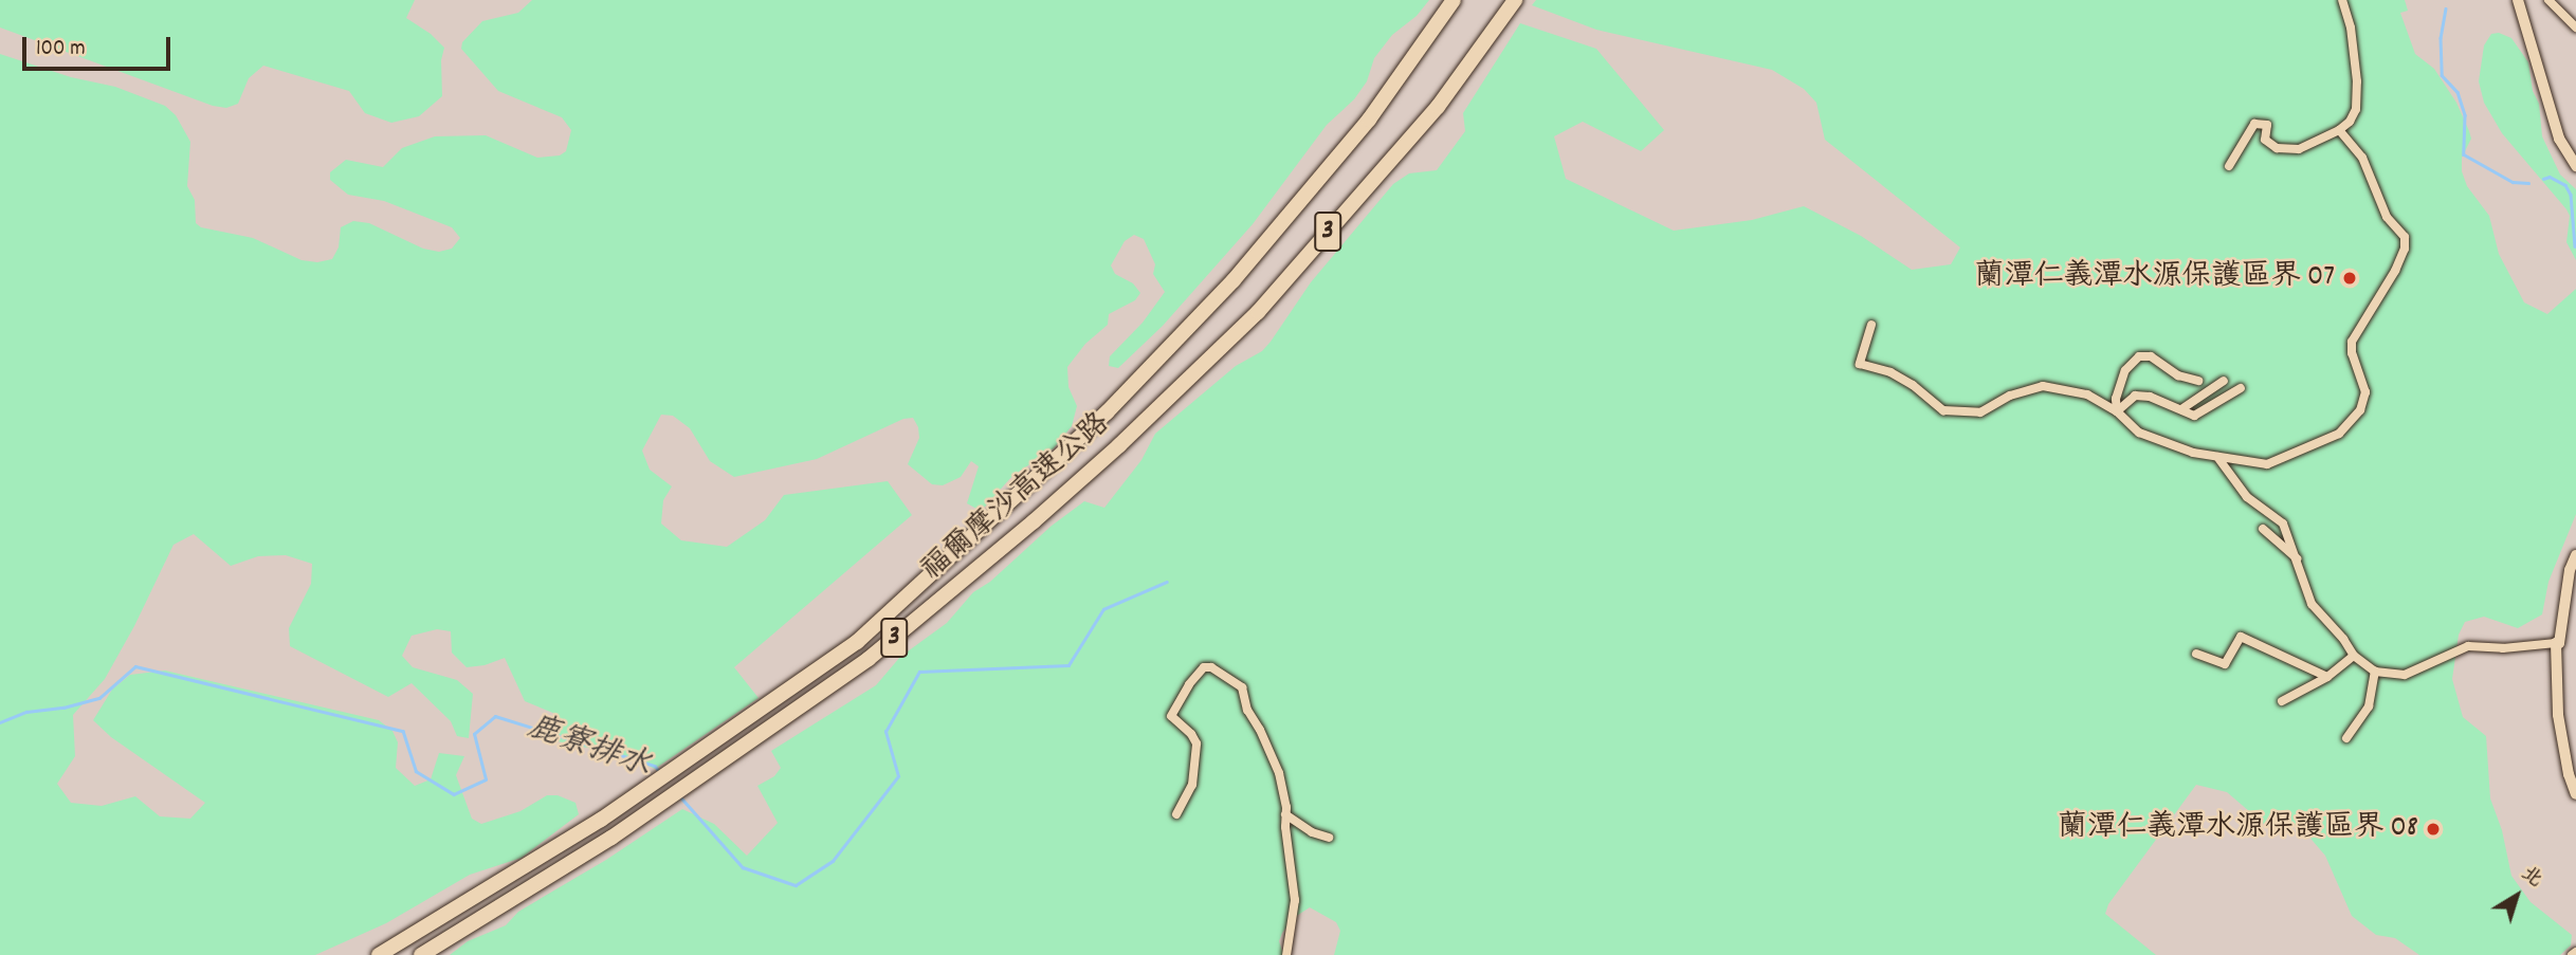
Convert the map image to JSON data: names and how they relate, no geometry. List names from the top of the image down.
{
  "streets": {
    "highway": ["3", "福爾摩沙高速公路"]
  },
  "water": ["鹿寮排水"],
  "places": ["蘭潭仁義潭水源保護區界 07", "蘭潭仁義潭水源保護區界 08"],
  "scale_bar": "100 m",
  "north": "top right"
}
